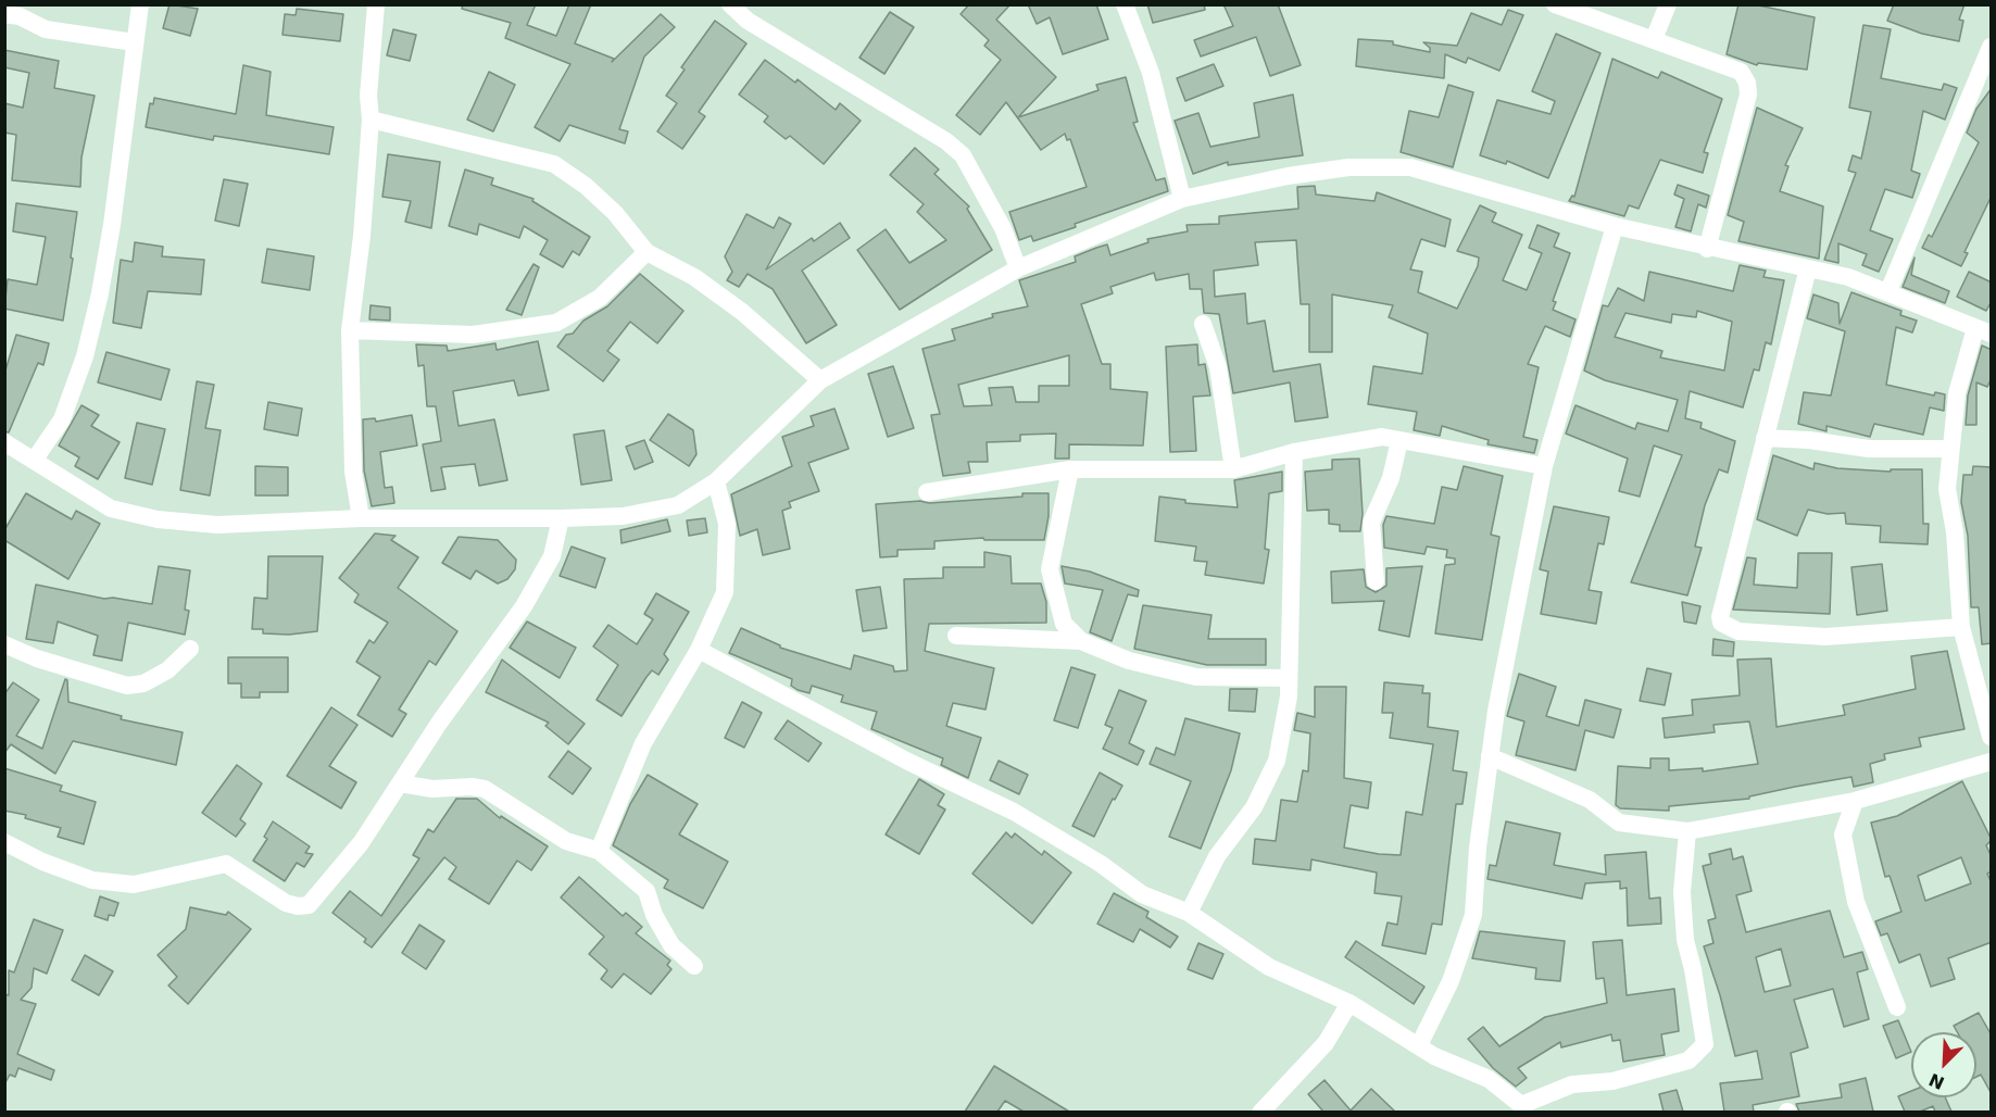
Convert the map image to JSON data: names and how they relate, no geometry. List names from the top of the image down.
{
  "north": "bottom left"
}
